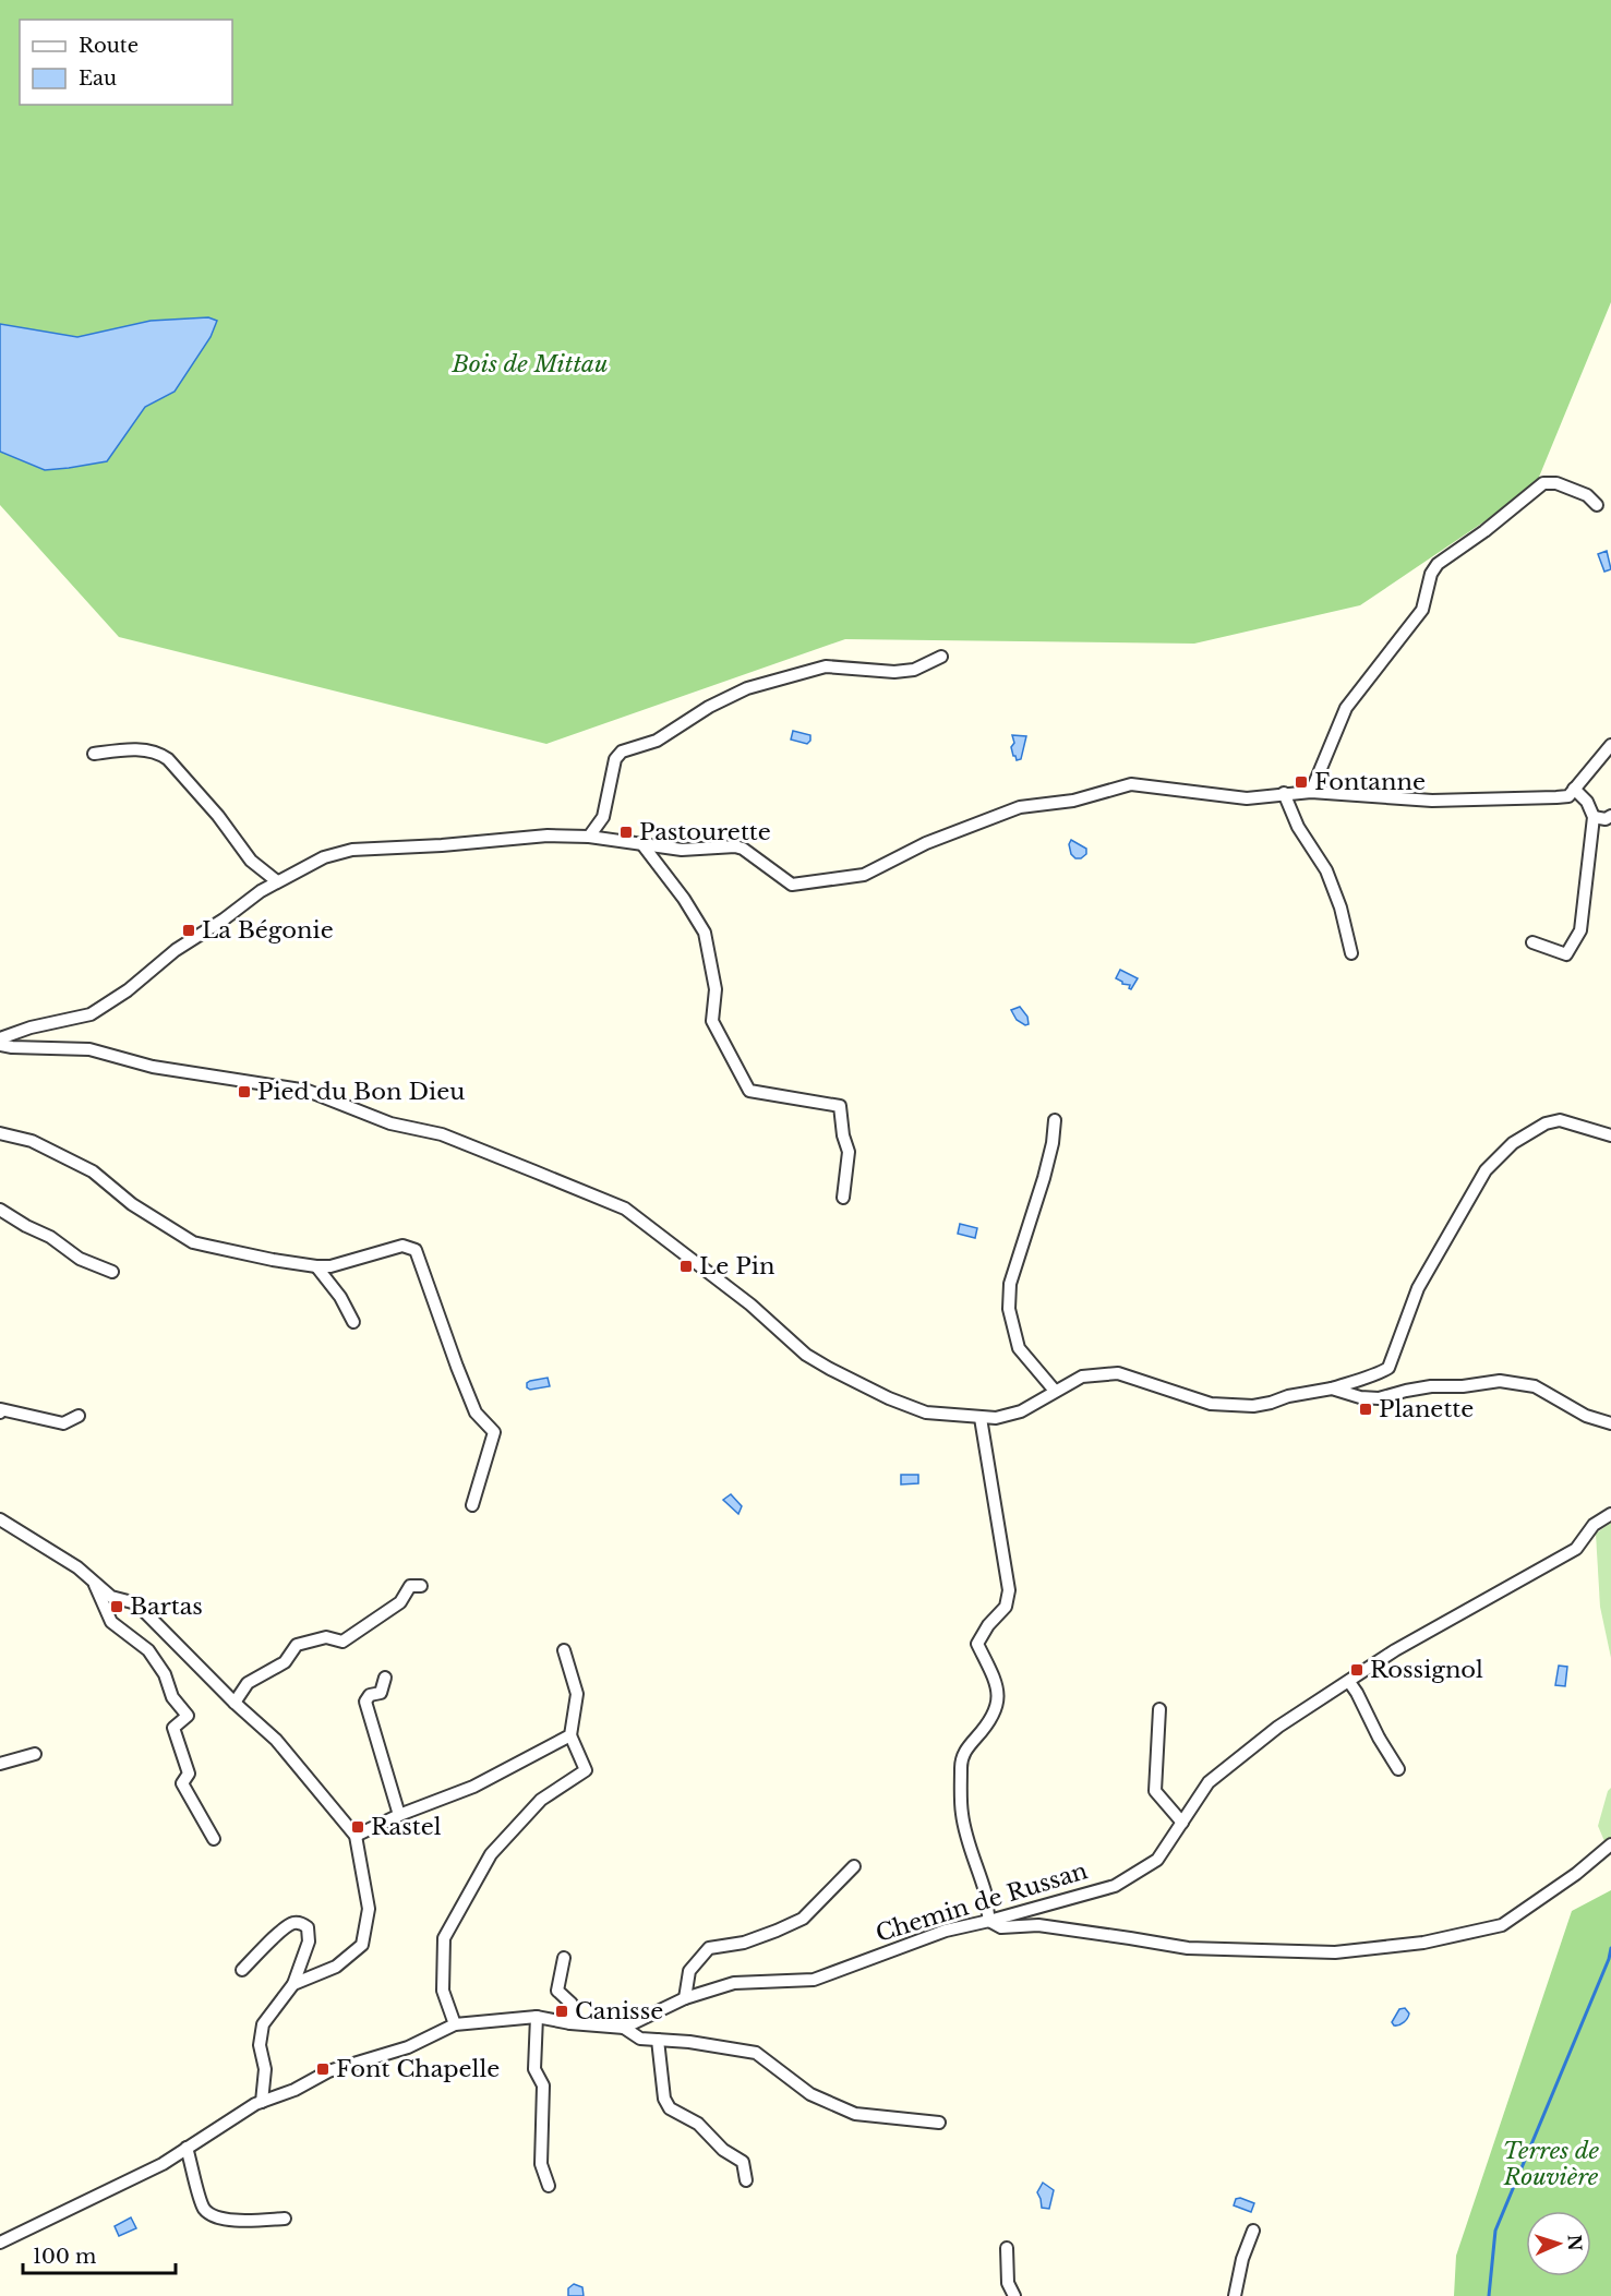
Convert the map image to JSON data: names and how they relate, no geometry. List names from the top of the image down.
{
  "streets": {
    "street": ["Chemin de Russan"]
  },
  "parks": ["Bois de Mittau", "Terres de Rouvière"],
  "places": {
    "transit": [
      "Fontanne",
      "Pastourette",
      "La Bégonie",
      "Pied du Bon Dieu",
      "Le Pin",
      "Planette",
      "Bartas",
      "Rossignol",
      "Rastel",
      "Canisse",
      "Font Chapelle"
    ]
  },
  "legend": ["Route", "Eau"],
  "scale_bar": "100 m",
  "north": "right"
}
